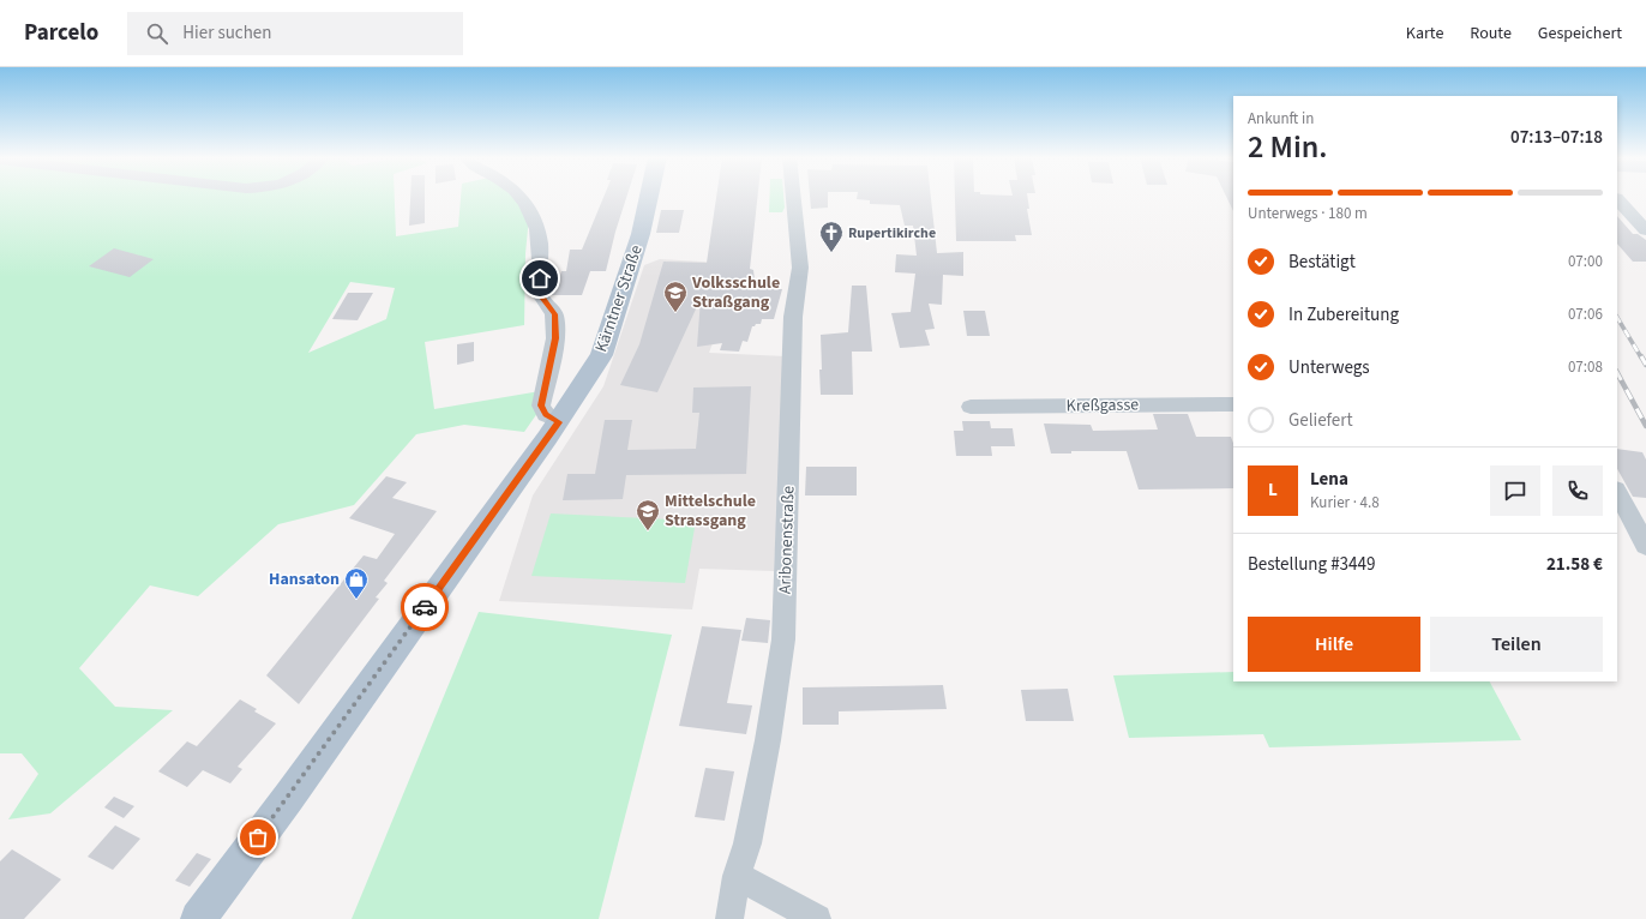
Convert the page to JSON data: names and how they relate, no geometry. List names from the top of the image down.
{
  "streets": {
    "main road": ["Kärntner Straße"],
    "street": ["Kreßgasse", "Aribonenstraße"]
  },
  "places": {
    "church": ["Rupertikirche"],
    "school or university": ["Volksschule Straßgang", "Mittelschule Strassgang"],
    "shop": ["Hansaton"]
  },
  "page": {
    "header": "Parcelo",
    "search": "Hier suchen",
    "nav": ["Karte", "Route", "Gespeichert"],
    "heading": ["2 Min.", "Ankunft in", "07:13–07:18"],
    "panel": [
      "Lena",
      "Kurier · 4.8",
      "Bestellung #3449",
      "21.58 €"
    ],
    "bar": "Unterwegs · 180 m",
    "list": [
      ["Bestätigt", "07:00"],
      ["In Zubereitung", "07:06"],
      ["Unterwegs", "07:08"],
      "Geliefert"
    ],
    "round": "L",
    "buttons": ["Hilfe", "Teilen"]
  }
}
